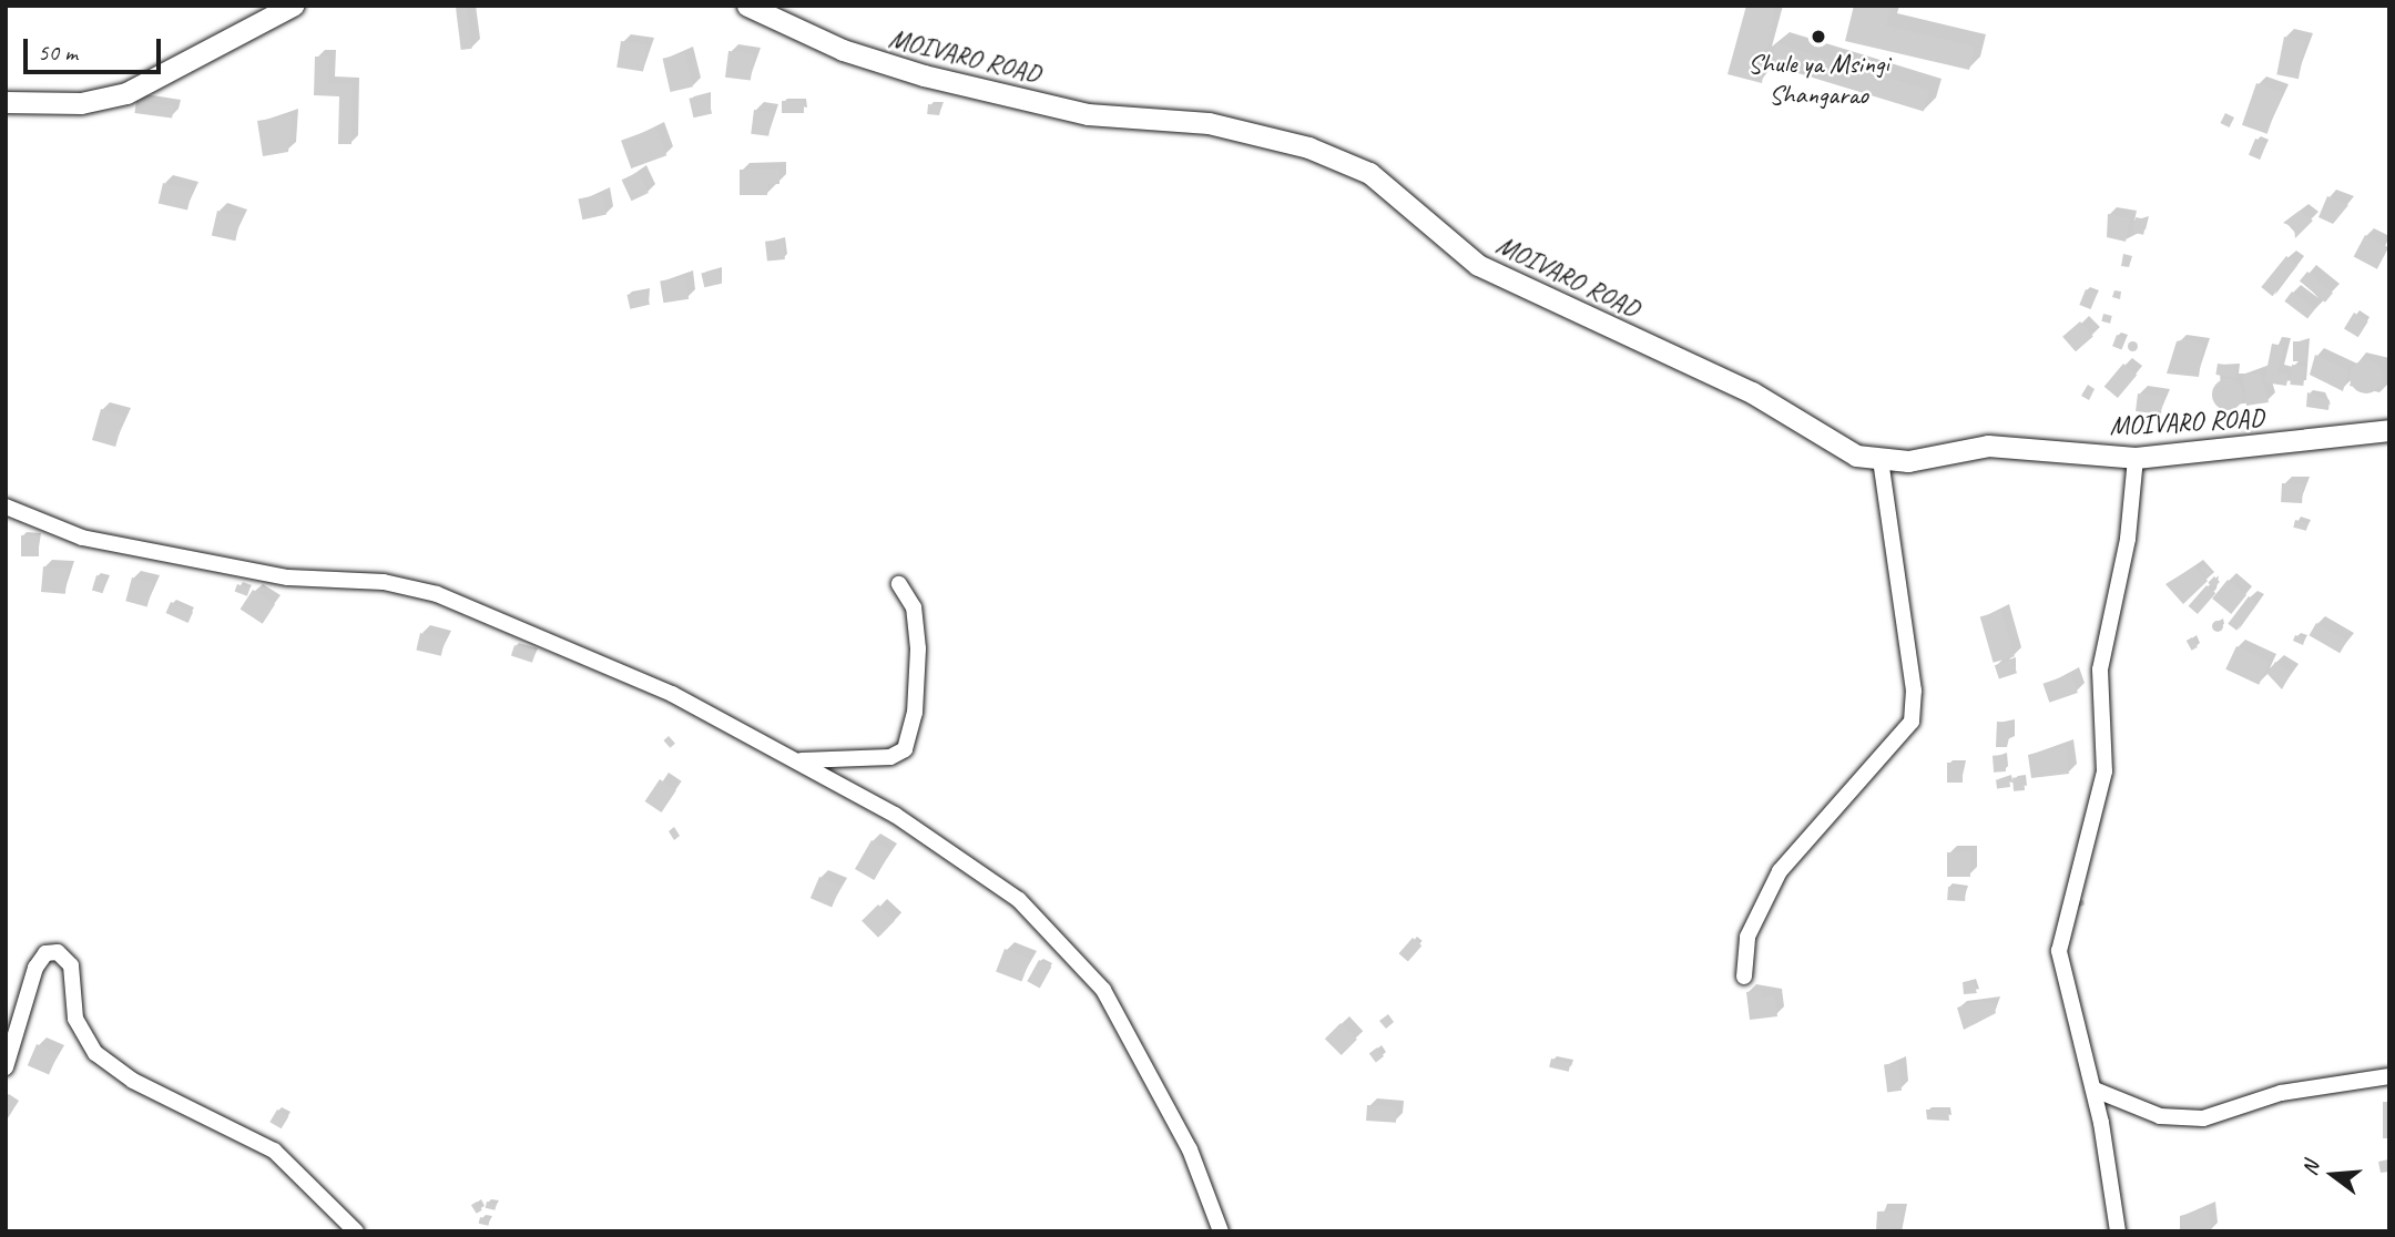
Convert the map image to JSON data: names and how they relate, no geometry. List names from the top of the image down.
{
  "streets": {
    "street": ["MOIVARO ROAD"]
  },
  "places": ["Shule ya Msingi Shangarao"],
  "scale_bar": "50 m",
  "north": "left"
}
